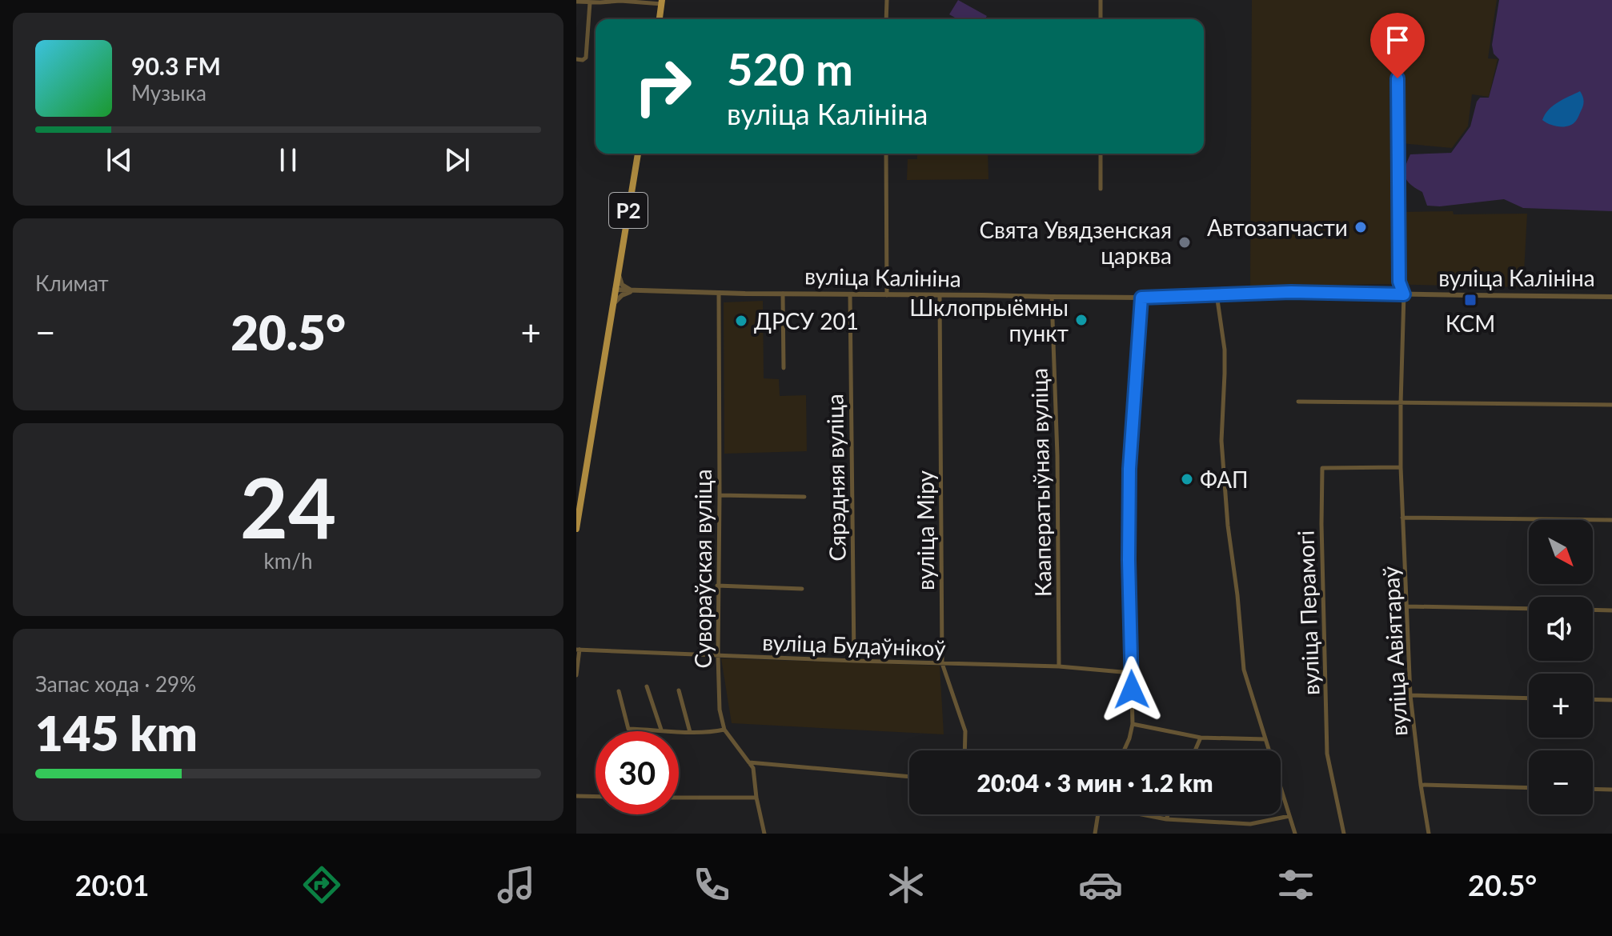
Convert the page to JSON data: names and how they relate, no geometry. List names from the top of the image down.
{
  "streets": {
    "main road": ["Р2"],
    "street": [
      "вуліца Калініна",
      "Сярэдняя вуліца",
      "Кааператыўная вуліца",
      "вуліца Міру",
      "Сувораўская вуліца",
      "вуліца Перамогі",
      "вуліца Будаўнікоў",
      "вуліца Авіятараў"
    ]
  },
  "crossings": [
    ["Р2", "вуліца Калініна"],
    ["вуліца Калініна", "Сярэдняя вуліца"],
    ["вуліца Калініна", "Кааператыўная вуліца"],
    ["вуліца Калініна", "вуліца Міру"],
    ["вуліца Калініна", "Сувораўская вуліца"],
    ["вуліца Калініна", "вуліца Авіятараў"],
    ["Сярэдняя вуліца", "вуліца Будаўнікоў"],
    ["Кааператыўная вуліца", "вуліца Будаўнікоў"],
    ["вуліца Міру", "вуліца Будаўнікоў"],
    ["Сувораўская вуліца", "вуліца Будаўнікоў"],
    ["вуліца Перамогі", "вуліца Авіятараў"]
  ],
  "places": {
    "other": [
      "Автозапчасти",
      "Свята Увядзенская царква",
      "Шклопрыёмны пункт",
      "ДРСУ 201",
      "ФАП"
    ],
    "transit": ["КСМ"]
  },
  "north": "bottom right",
  "page": {
    "turn": ["520 m", "вуліца Калініна"],
    "song": ["90.3 FM", "Музыка"],
    "tile": [
      "Климат",
      ["24", "km/h"],
      ["Запас хода · 29%", "145 km"]
    ],
    "heat": ["−", "20.5°", "+"],
    "map_buttons": ["+", "−"],
    "limit": "30",
    "trip": "20:04 · 3 мин · 1.2 km",
    "tabs": ["20:01", "20.5°"]
  }
}
